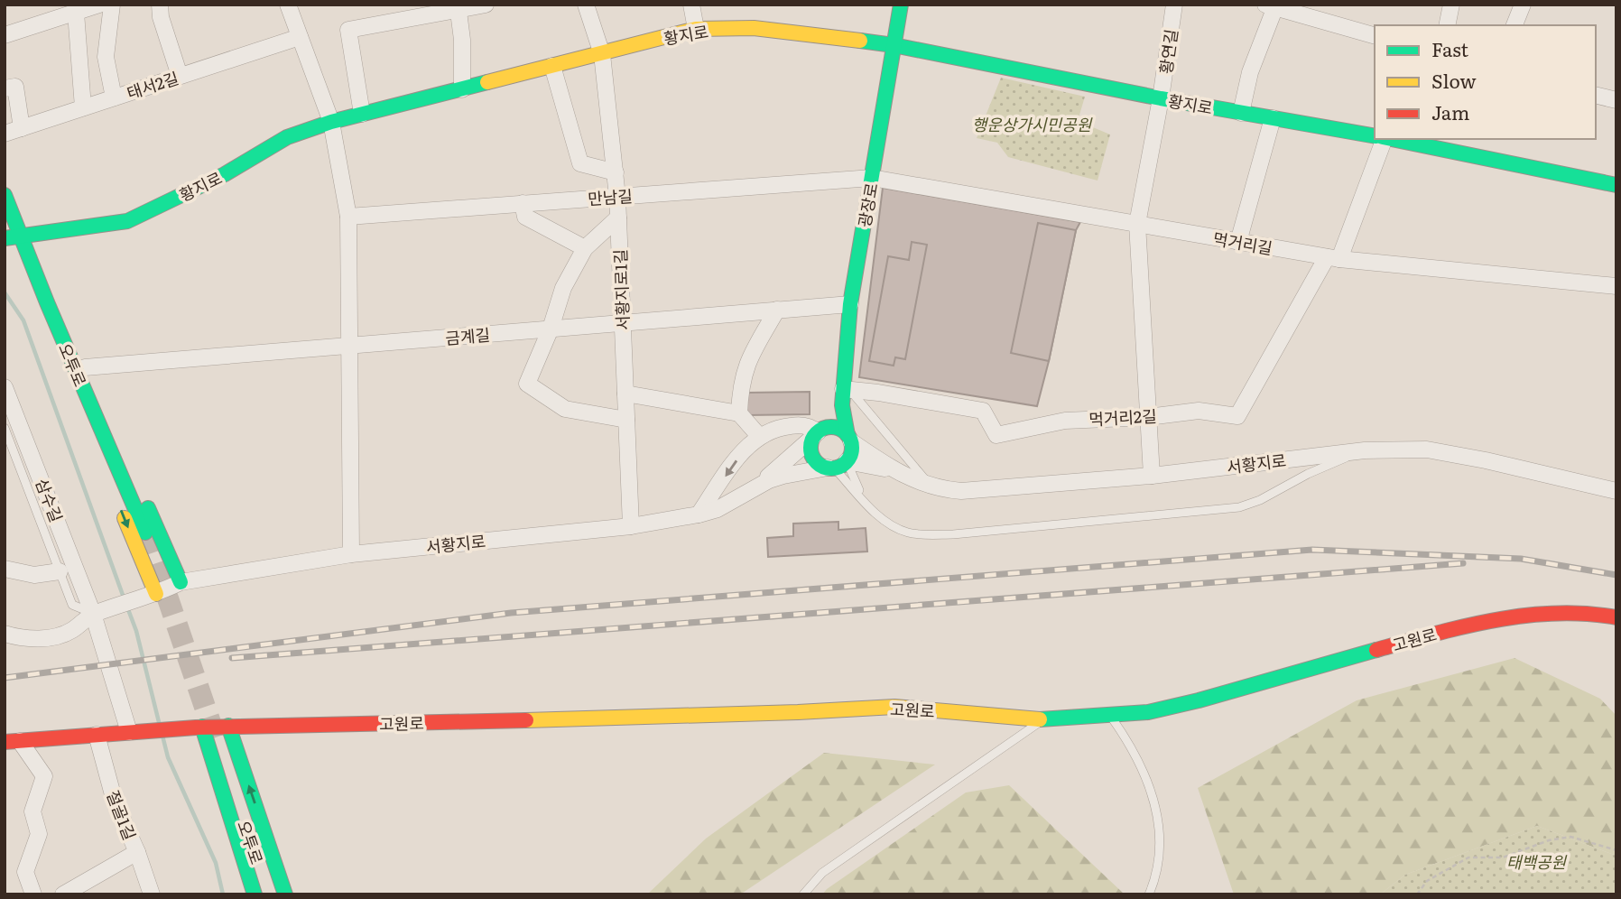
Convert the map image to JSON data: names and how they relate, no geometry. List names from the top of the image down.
{
  "streets": {
    "street": [
      "황지로",
      "황연길",
      "태서2길",
      "만남길",
      "광장로",
      "먹거리길",
      "서황지로1길",
      "금계길",
      "오투로",
      "먹거리2길",
      "서황지로",
      "삼수길",
      "고원로",
      "절골1길"
    ]
  },
  "crossings": [
    ["황지로", "황연길"],
    ["황지로", "광장로"],
    ["황지로", "서황지로1길"],
    ["황지로", "오투로"],
    ["황연길", "먹거리길"],
    ["황연길", "먹거리2길"],
    ["황연길", "서황지로"],
    ["만남길", "광장로"],
    ["만남길", "먹거리길"],
    ["만남길", "서황지로1길"],
    ["광장로", "먹거리길"],
    ["광장로", "금계길"],
    ["광장로", "먹거리2길"],
    ["먹거리길", "먹거리2길"],
    ["서황지로1길", "금계길"],
    ["서황지로1길", "서황지로"],
    ["서황지로", "삼수길"],
    ["삼수길", "고원로"]
  ],
  "parks": ["행운상가시민공원", "태백공원"],
  "legend": ["Fast", "Slow", "Jam"]
}
